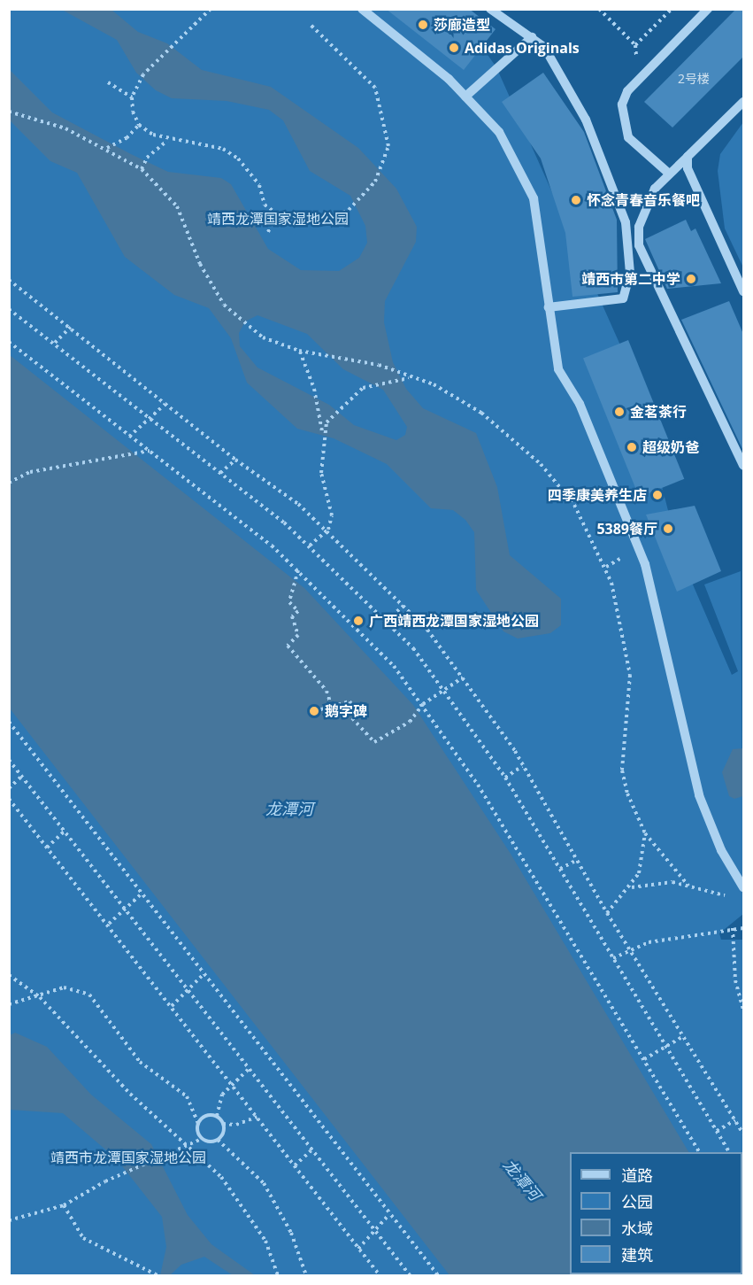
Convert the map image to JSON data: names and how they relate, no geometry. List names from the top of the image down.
{
  "water": ["龙潭河"],
  "parks": ["靖西龙潭国家湿地公园", "靖西市龙潭国家湿地公园"],
  "places": [
    "莎廊造型",
    "Adidas Originals",
    "怀念青春音乐餐吧",
    "靖西市第二中学",
    "金茗茶行",
    "超级奶爸",
    "四季康美养生店",
    "5389餐厅",
    "广西靖西龙潭国家湿地公园",
    "鹅字碑"
  ],
  "house_numbers": ["2号楼"],
  "legend": [
    "道路",
    "公园",
    "水域",
    "建筑"
  ]
}
